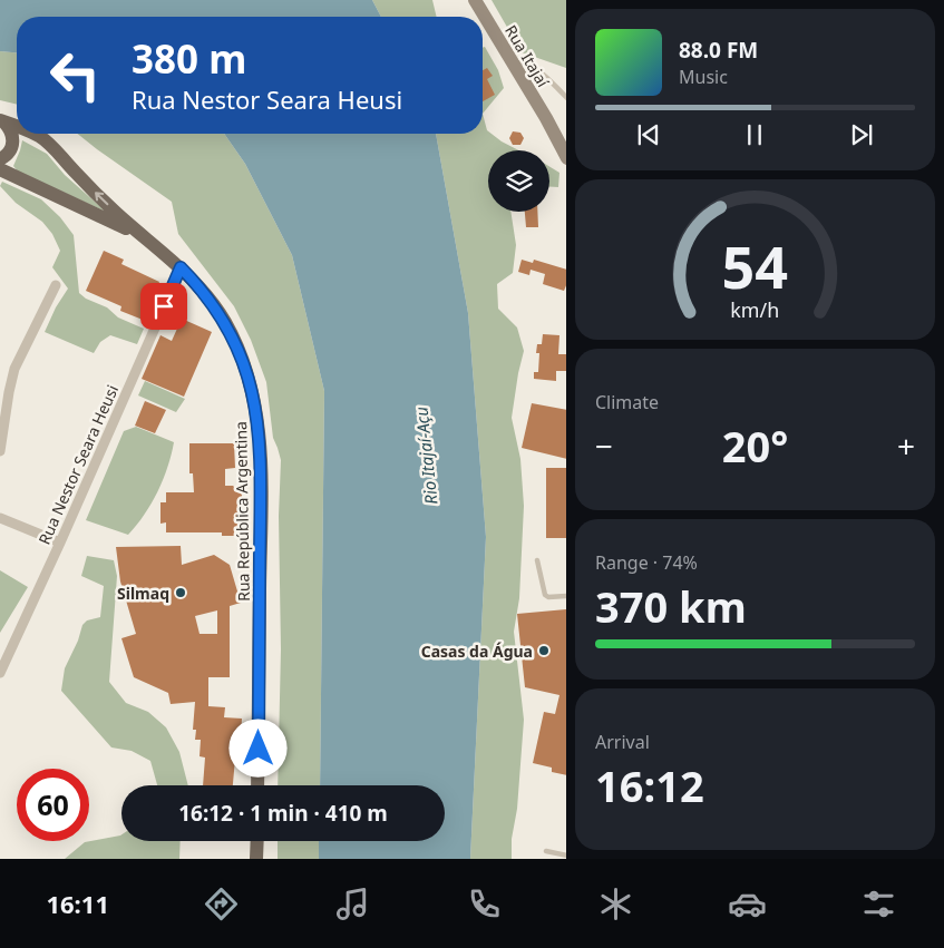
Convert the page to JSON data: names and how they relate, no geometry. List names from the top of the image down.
{
  "streets": {
    "main road": ["Rua Itajaí", "Rua República Argentina"],
    "street": ["Rua Nestor Seara Heusi"]
  },
  "crossings": [
    ["Rua Nestor Seara Heusi", "Rua República Argentina"]
  ],
  "water": ["Rio Itajaí-Açu"],
  "places": ["Silmaq", "Casas da Água"],
  "page": {
    "turn": ["380 m", "Rua Nestor Seara Heusi"],
    "song": ["88.0 FM", "Music"],
    "tile": [
      "Climate",
      ["Range · 74%", "370 km"],
      ["Arrival", "16:12"]
    ],
    "heat": ["−", "20°", "+"],
    "limit": "60",
    "trip": "16:12 · 1 min · 410 m",
    "tabs": "16:11",
    "gauge": ["54", "km/h"]
  }
}
